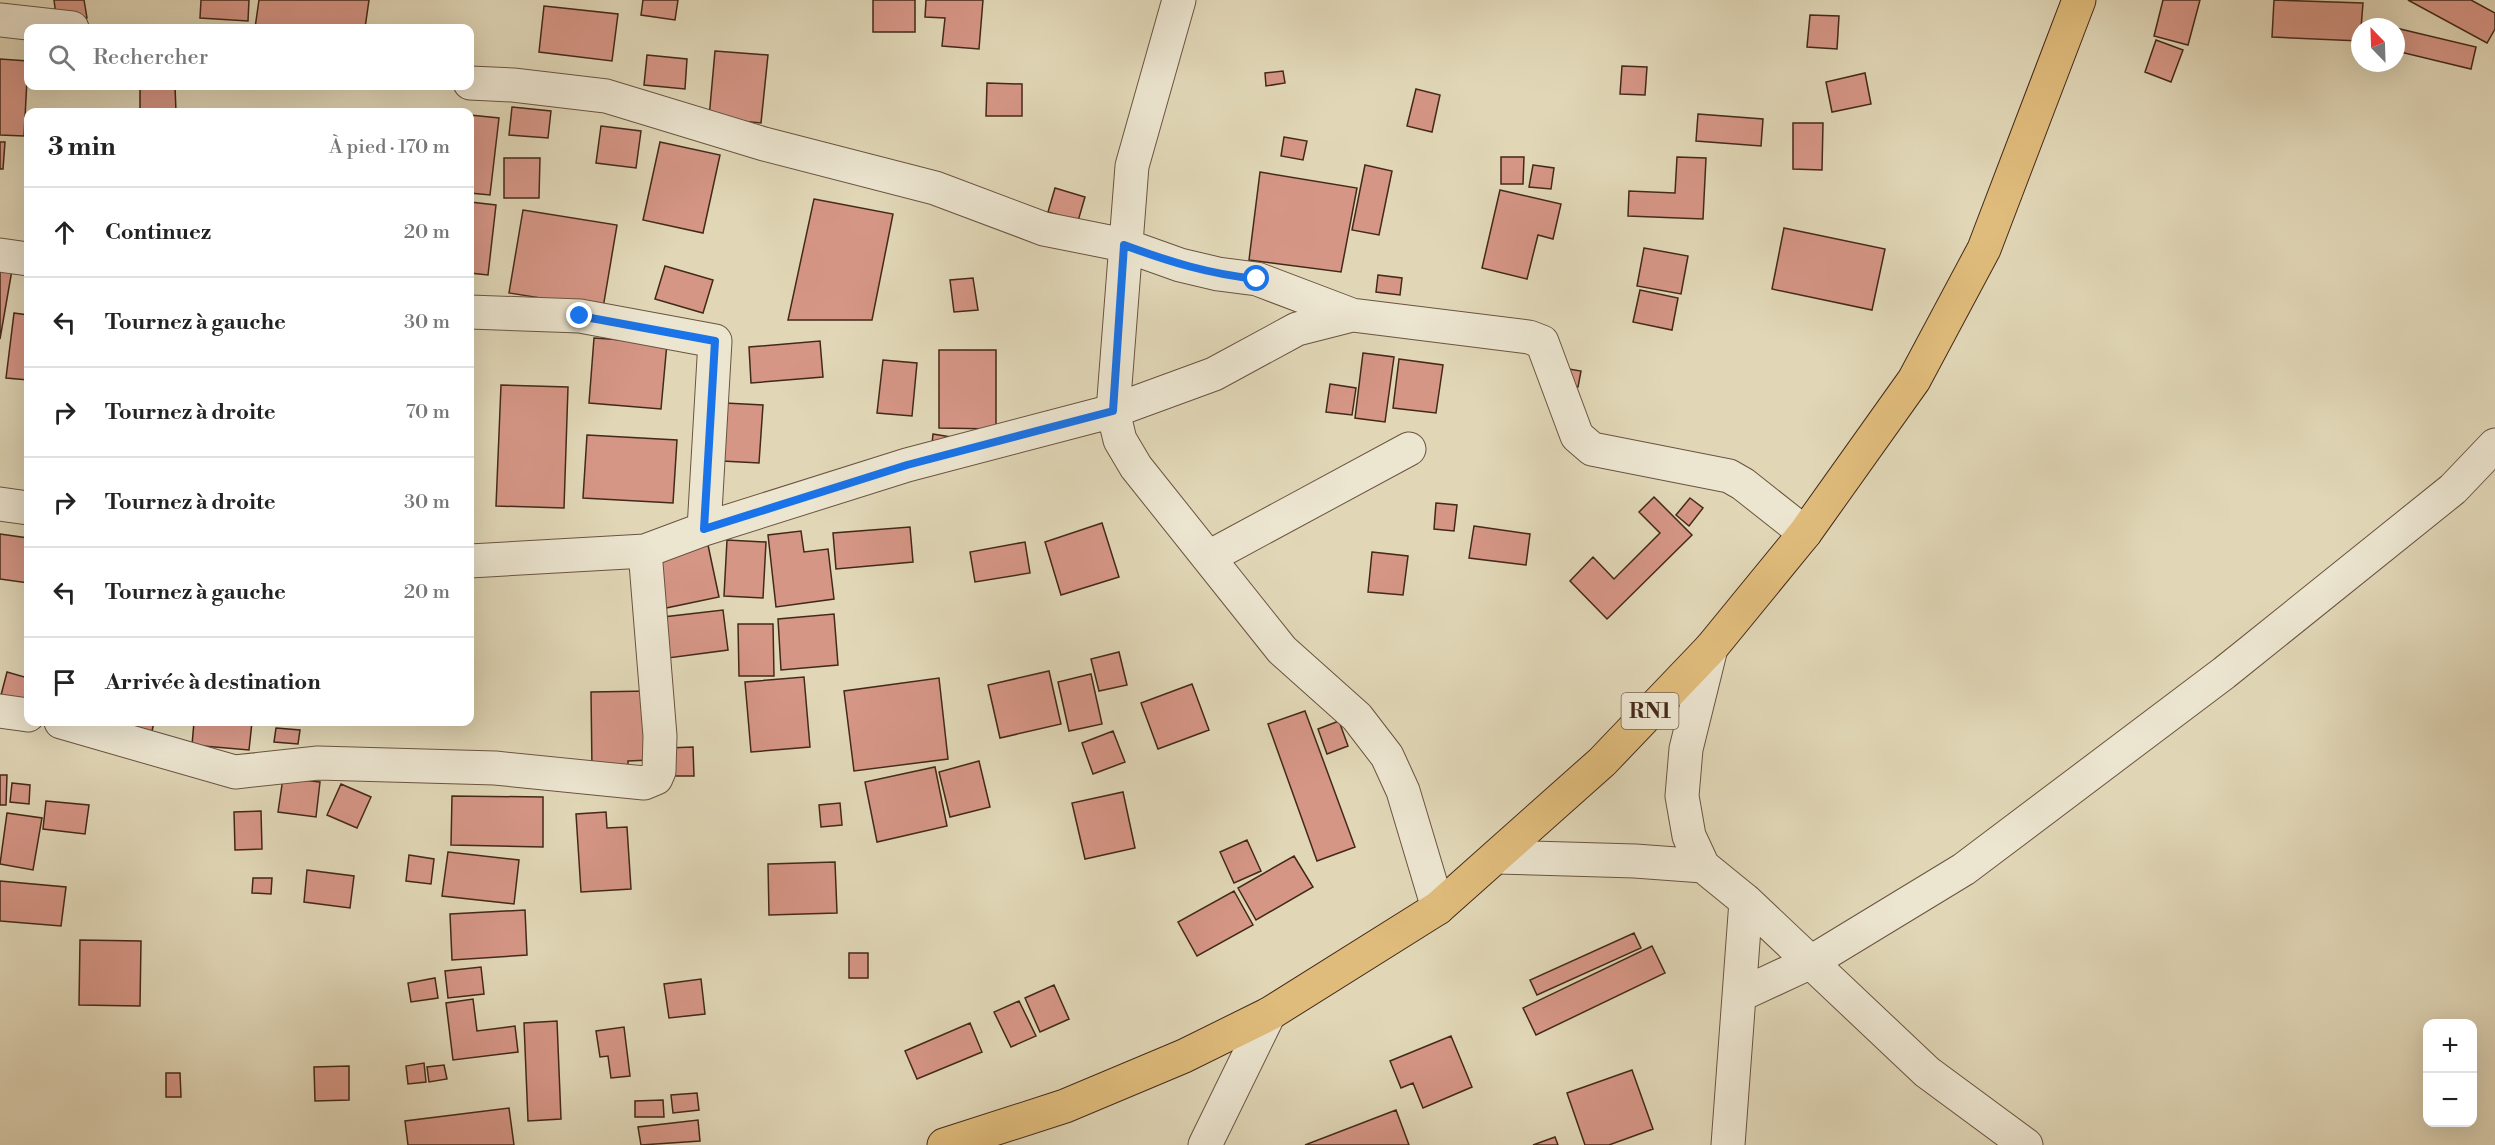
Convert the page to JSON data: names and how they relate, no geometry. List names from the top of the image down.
{
  "streets": {
    "highway": ["RN1"]
  },
  "north": "top left",
  "page": {
    "search": "Rechercher",
    "heading": ["3 min", "À pied · 170 m"],
    "list": [
      ["Continuez", "20 m"],
      ["Tournez à gauche", "30 m"],
      ["Tournez à droite", "70 m"],
      ["Tournez à droite", "30 m"],
      ["Tournez à gauche", "20 m"],
      "Arrivée à destination"
    ],
    "map_buttons": ["+", "−"]
  }
}
